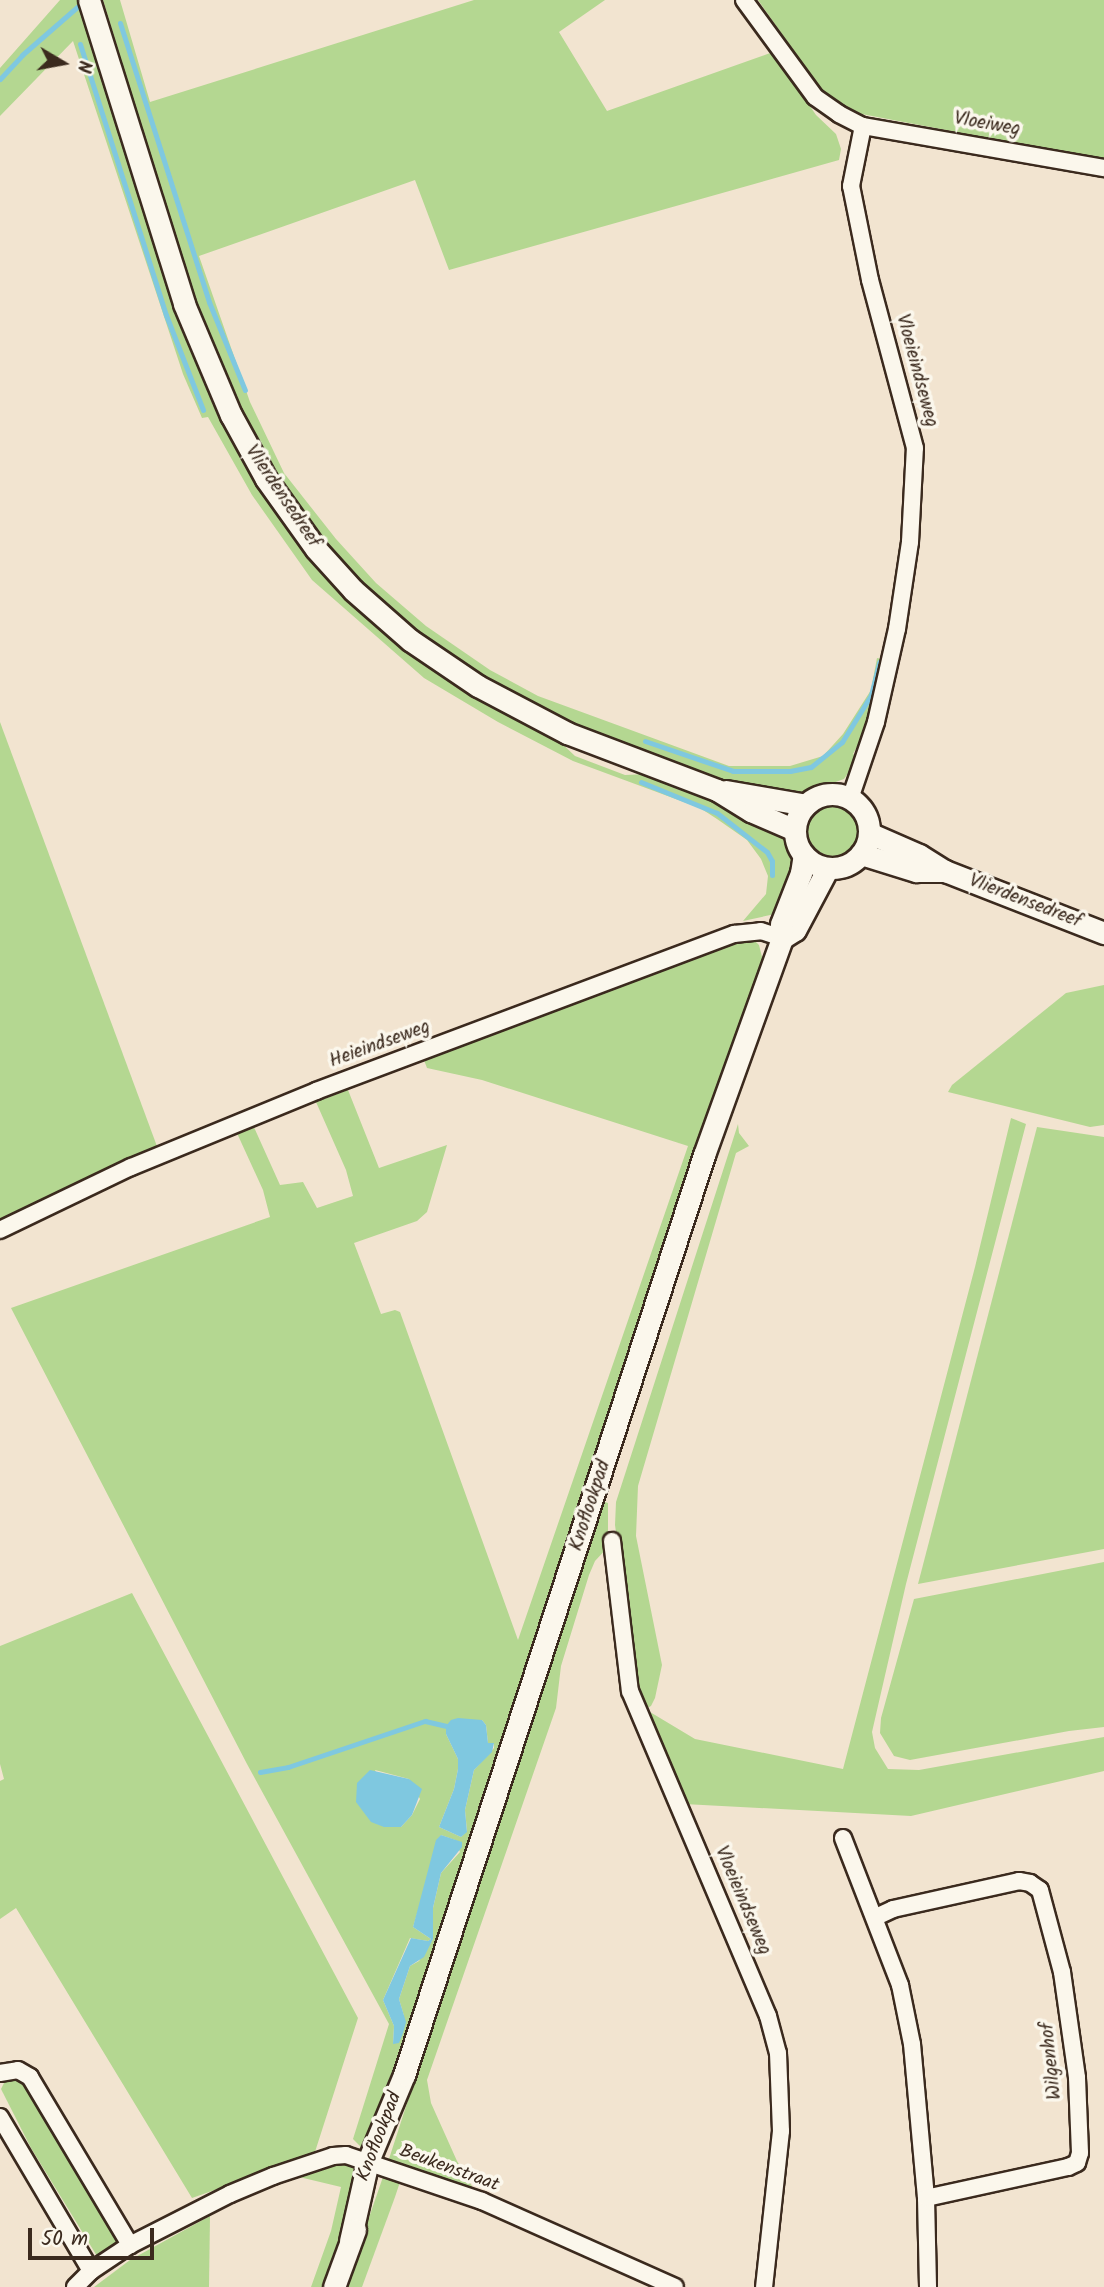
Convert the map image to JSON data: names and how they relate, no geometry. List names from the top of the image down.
{
  "streets": {
    "main road": ["Vlierdensedreef", "Knoflookpad"],
    "street": [
      "Vloeiweg",
      "Vloeieindseweg",
      "Heieindseweg",
      "Wilgenhof",
      "Beukenstraat"
    ]
  },
  "crossings": [
    ["Vloeiweg", "Vloeieindseweg"],
    ["Vloeieindseweg", "Vlierdensedreef"],
    ["Vloeieindseweg", "Knoflookpad"],
    ["Vlierdensedreef", "Knoflookpad"],
    ["Heieindseweg", "Knoflookpad"],
    ["Knoflookpad", "Beukenstraat"]
  ],
  "scale_bar": "50 m",
  "north": "right"
}
